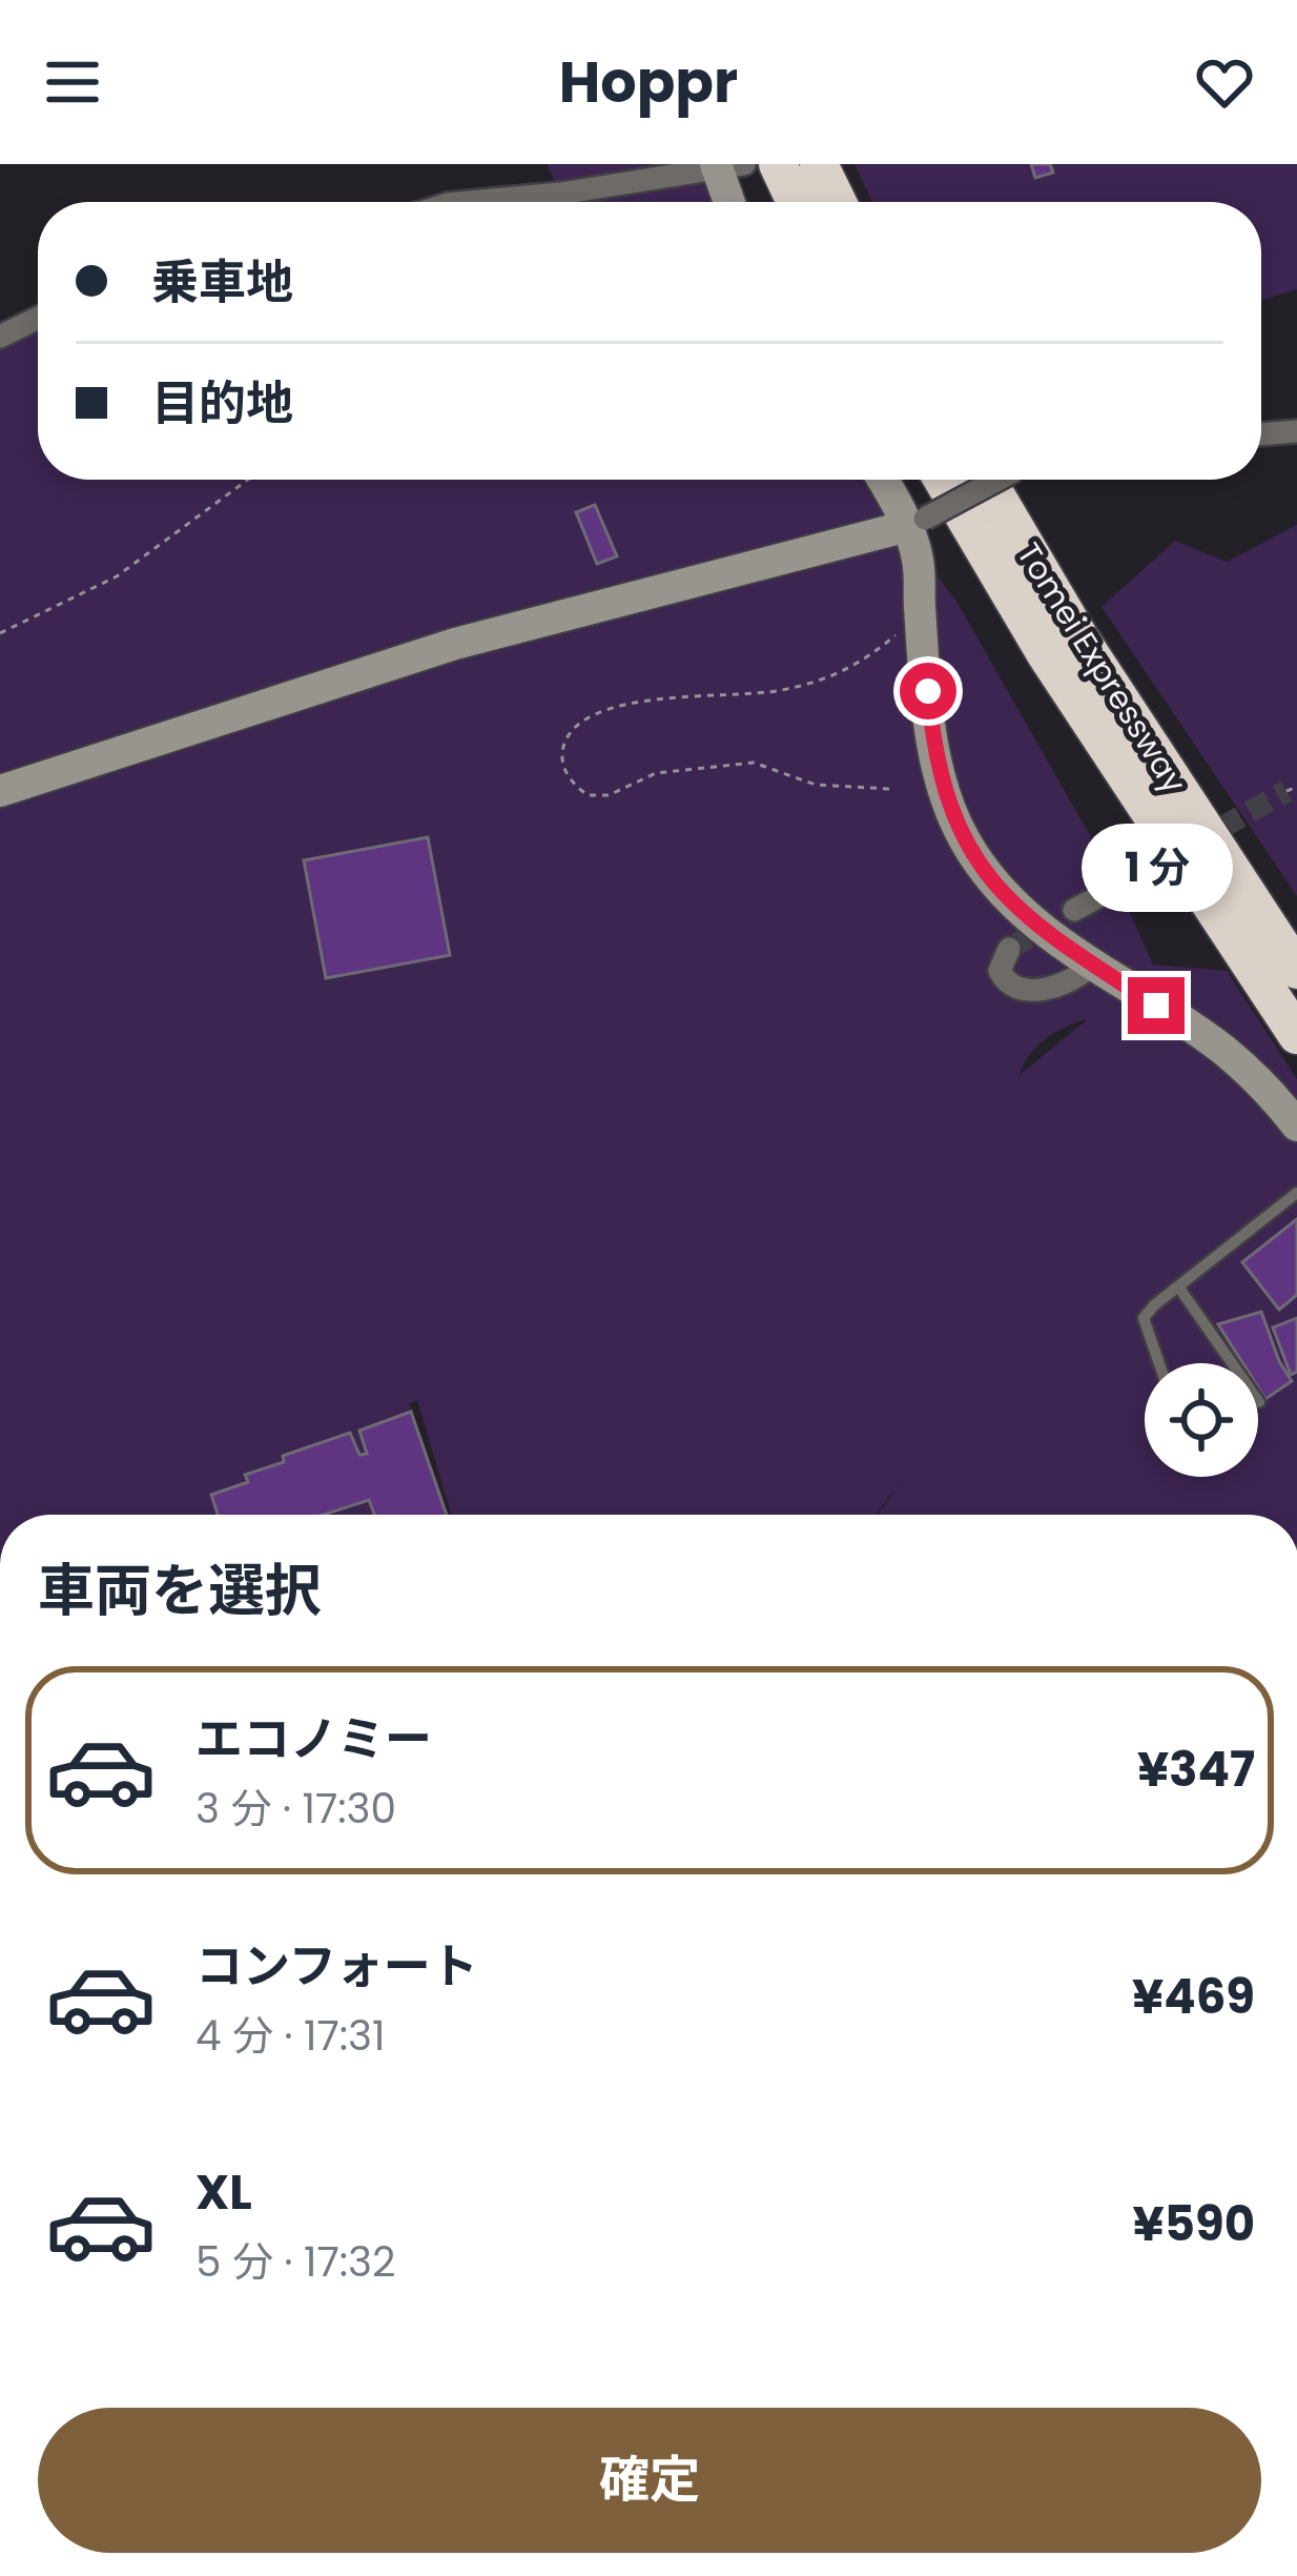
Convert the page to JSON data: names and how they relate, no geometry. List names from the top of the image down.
{
  "streets": {
    "highway": ["Tomei Expressway"]
  },
  "page": {
    "header": "Hoppr",
    "banner": ["乗車地", "目的地"],
    "bubble": "1 分",
    "heading": "車両を選択",
    "list": [
      {
        "name": "エコノミー",
        "note": "3 分 · 17:30",
        "value": "¥347"
      },
      {
        "name": "コンフォート",
        "note": "4 分 · 17:31",
        "value": "¥469"
      },
      {
        "name": "XL",
        "note": "5 分 · 17:32",
        "value": "¥590"
      }
    ],
    "buttons": "確定"
  }
}
